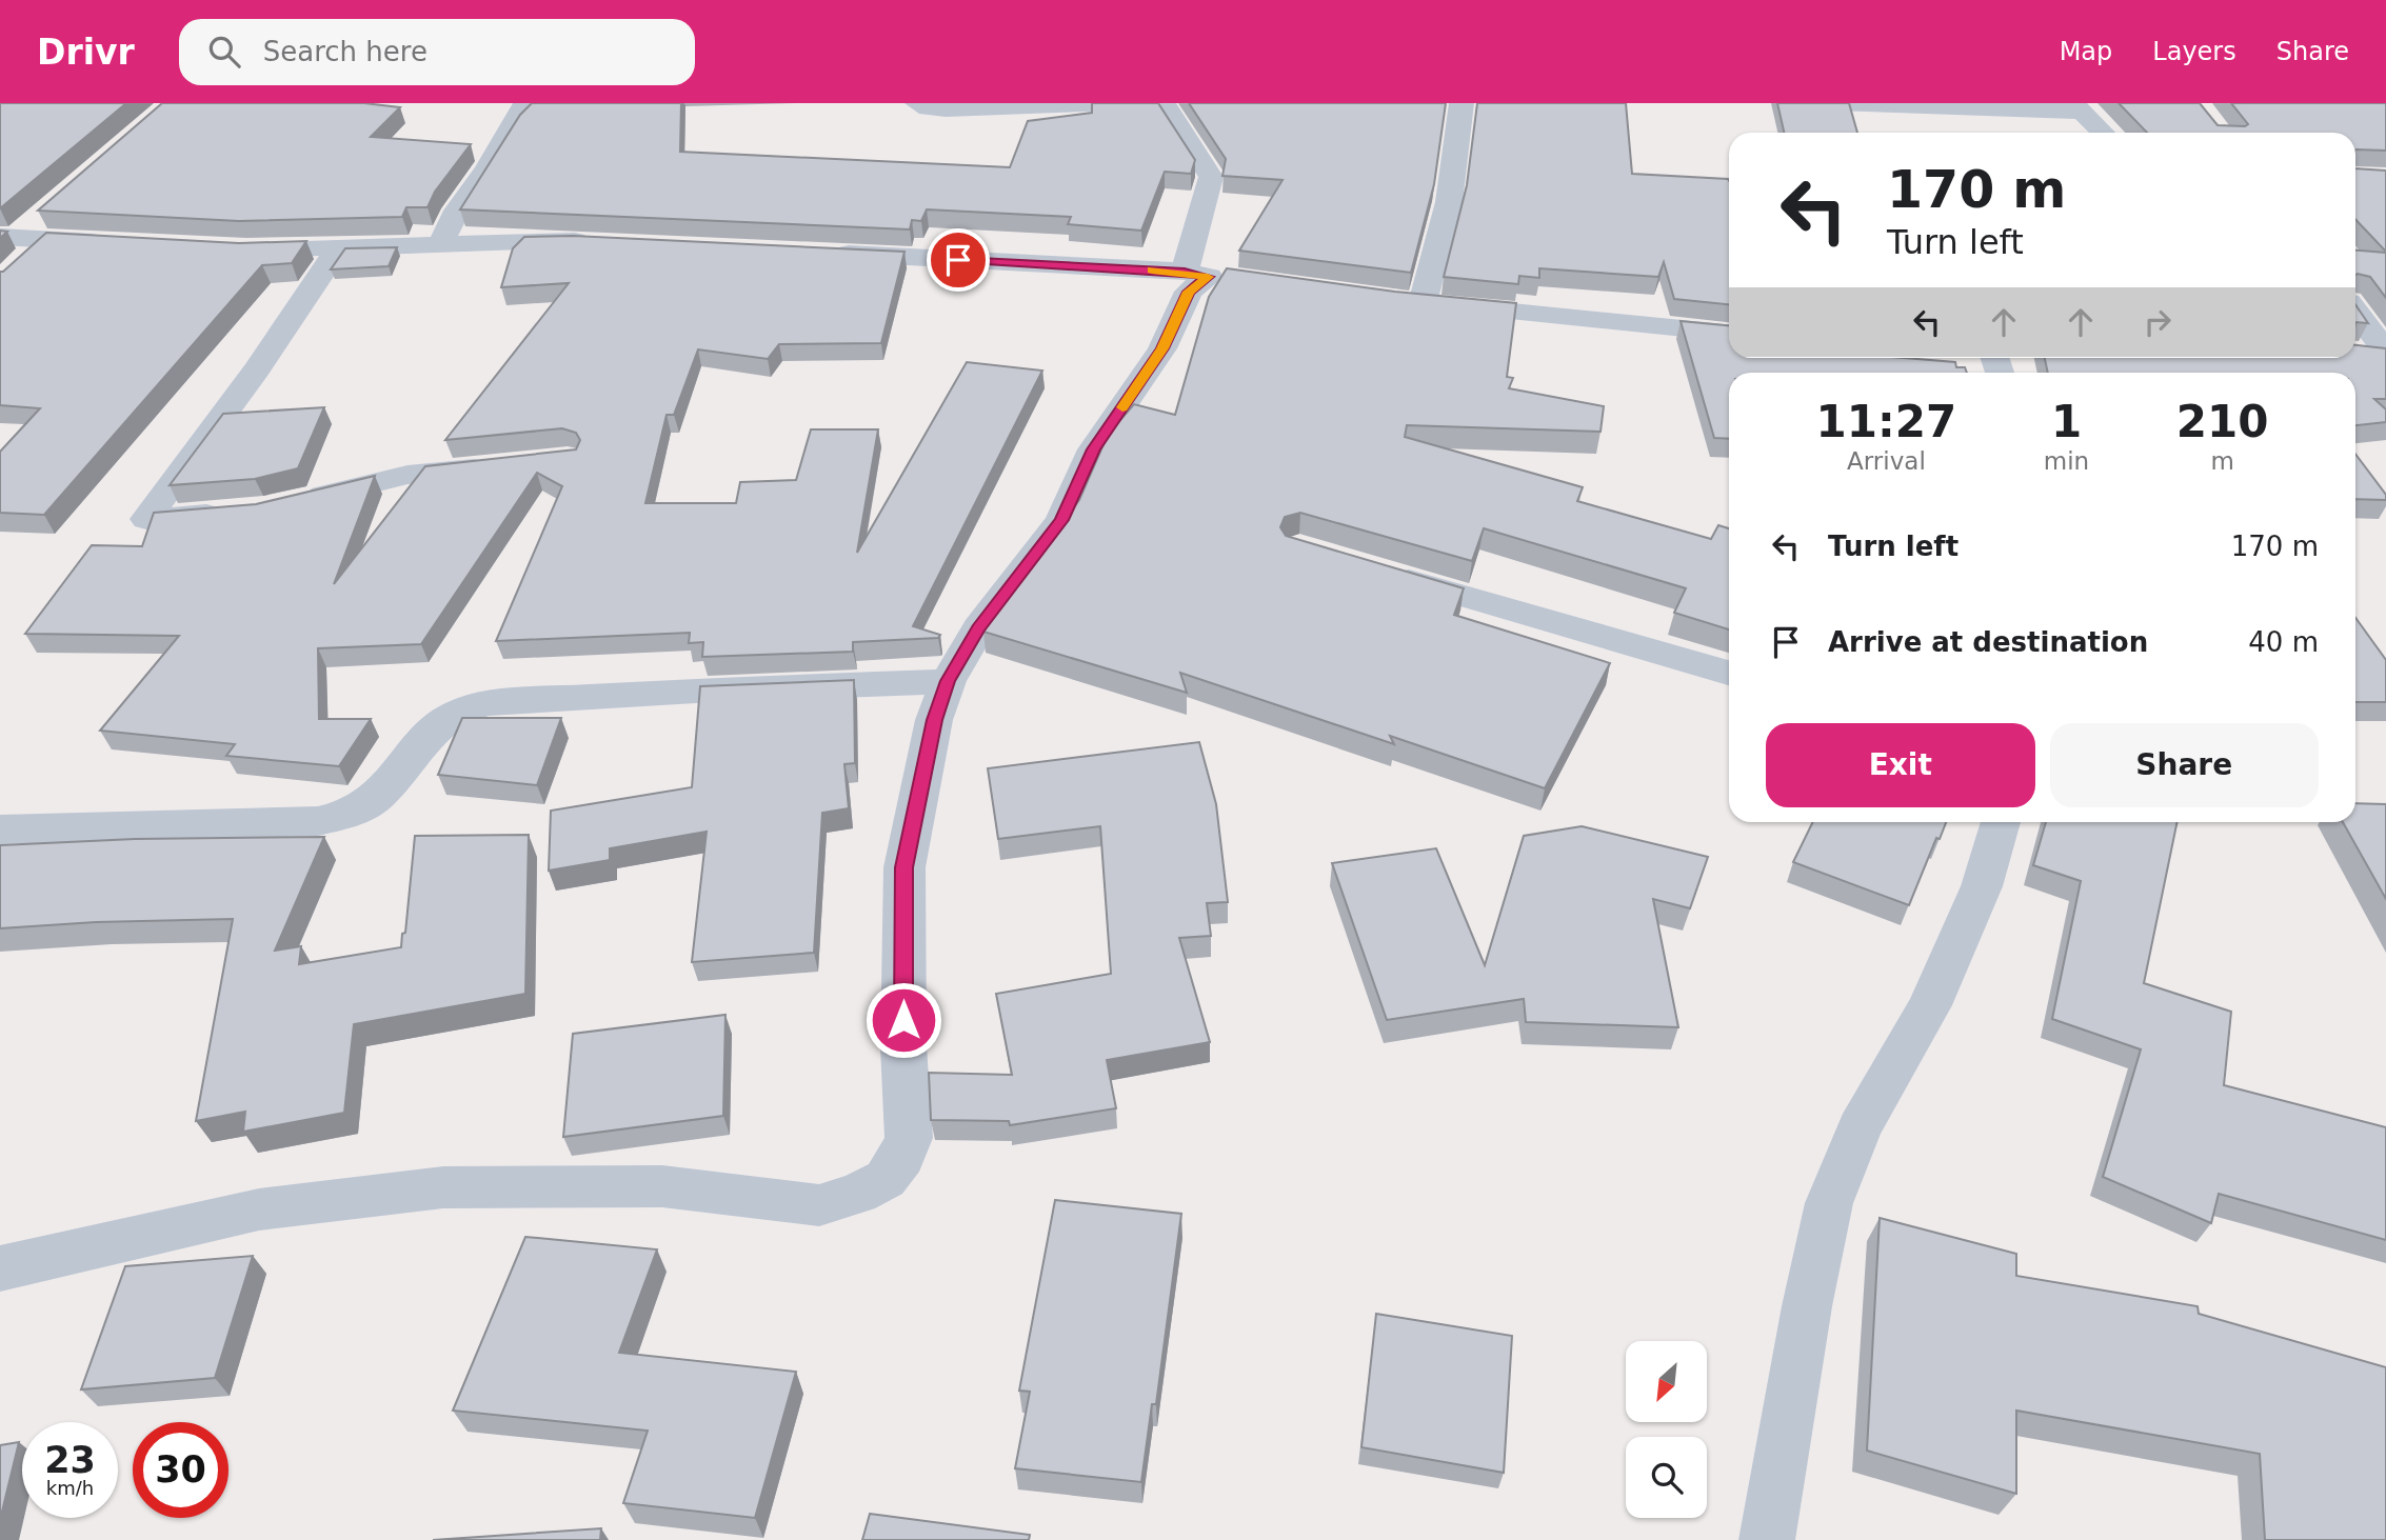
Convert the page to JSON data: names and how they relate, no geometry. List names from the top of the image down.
{
  "north": "bottom left",
  "page": {
    "header": "Drivr",
    "search": "Search here",
    "nav": ["Map", "Layers", "Share"],
    "turn": ["170 m", "Turn left"],
    "eta": [
      "11:27",
      "Arrival",
      "1",
      "min",
      "210",
      "m"
    ],
    "list": [
      {
        "name": "Turn left",
        "value": "170 m"
      },
      {
        "name": "Arrive at destination",
        "value": "40 m"
      }
    ],
    "buttons": ["Exit", "Share"],
    "speed": "23 km/h",
    "limit": "30"
  }
}
